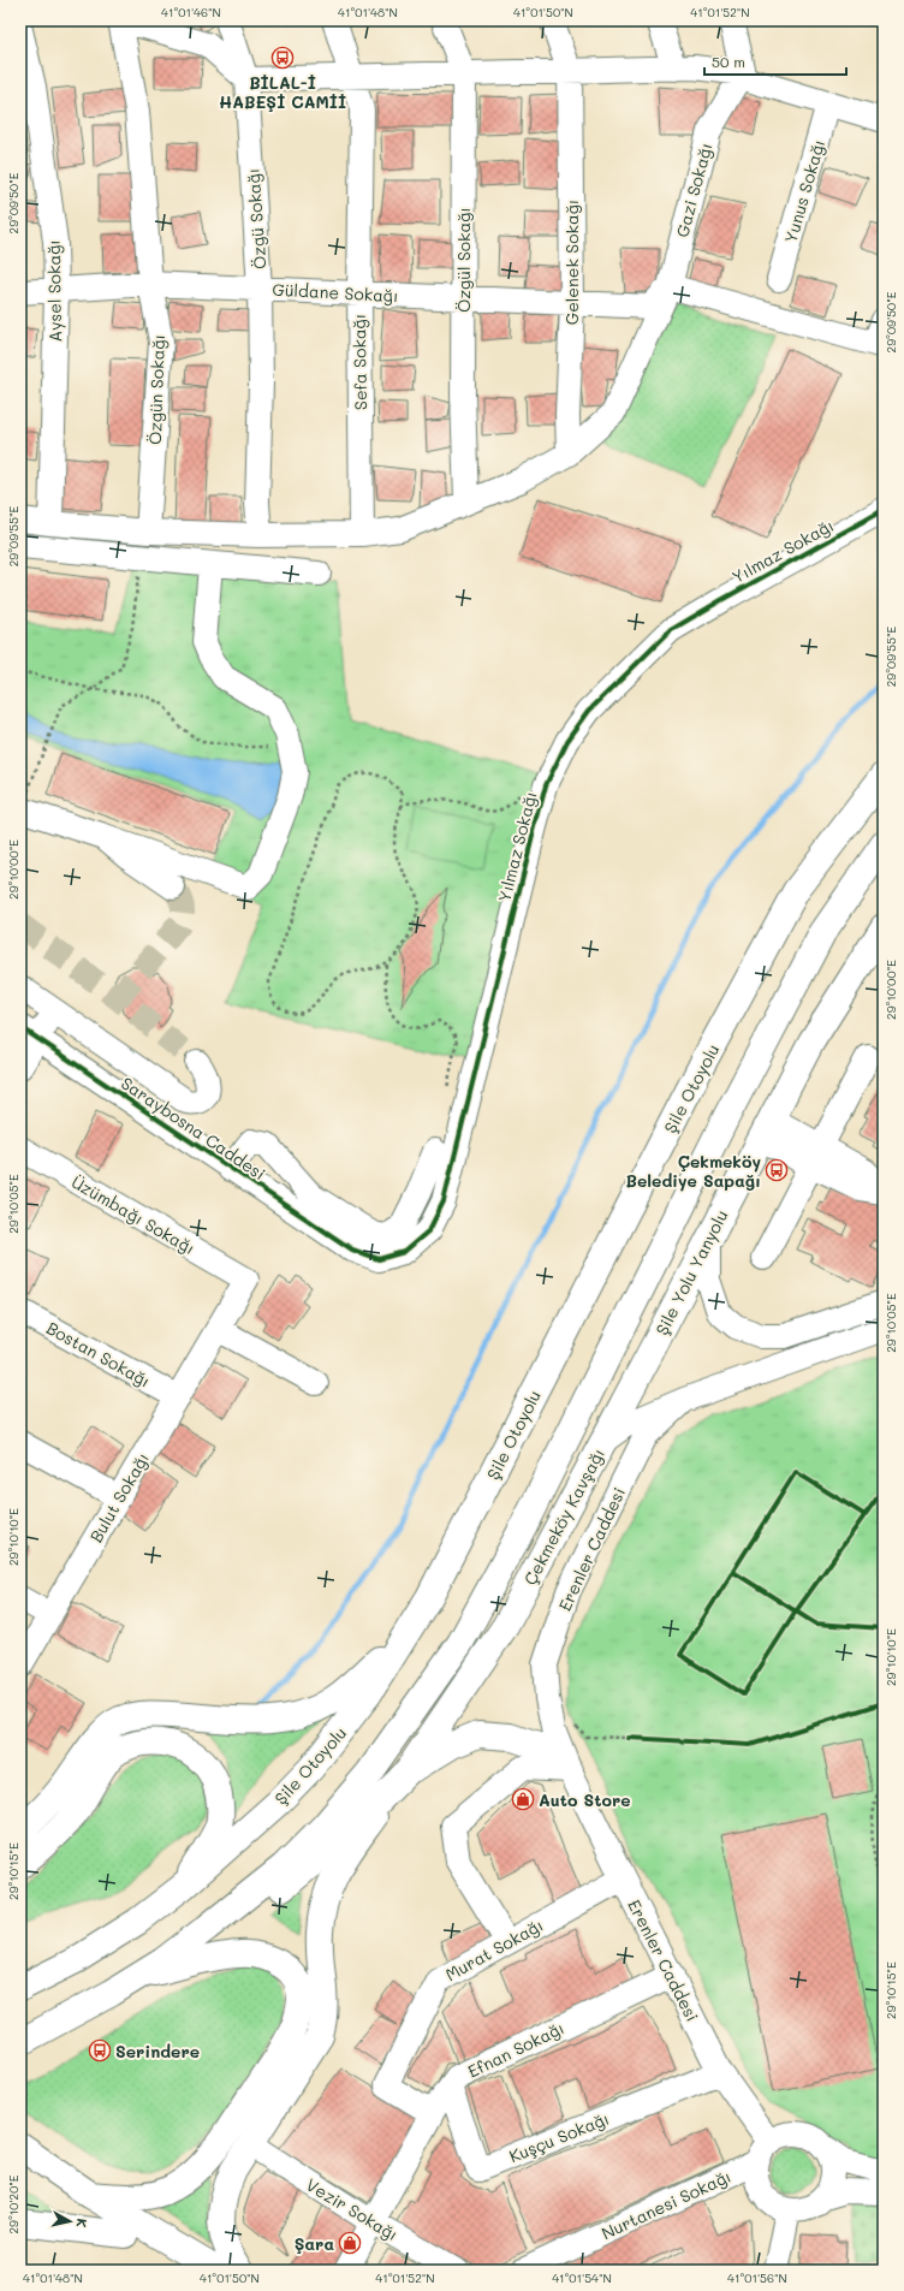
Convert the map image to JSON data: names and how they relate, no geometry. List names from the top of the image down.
{
  "streets": {
    "main road": ["Şile Otoyolu", "Şile Yolu Yanyolu", "Çekmeköy Kavşağı"],
    "street": [
      "Gazi Sokağı",
      "Yunus Sokağı",
      "Özgü Sokağı",
      "Özgül Sokağı",
      "Gelenek Sokağı",
      "Aysel Sokağı",
      "Güldane Sokağı",
      "Sefa Sokağı",
      "Özgün Sokağı",
      "Yılmaz Sokağı",
      "Saraybosna Caddesi",
      "Üzümbağı Sokağı",
      "Bostan Sokağı",
      "Bulut Sokağı",
      "Erenler Caddesi",
      "Murat Sokağı",
      "Efnan Sokağı",
      "Kuşçu Sokağı",
      "Nurtanesi Sokağı",
      "Vezir Sokağı"
    ]
  },
  "crossings": [
    ["Gazi Sokağı", "Güldane Sokağı"],
    ["Özgü Sokağı", "Güldane Sokağı"],
    ["Özgül Sokağı", "Güldane Sokağı"],
    ["Gelenek Sokağı", "Güldane Sokağı"],
    ["Aysel Sokağı", "Güldane Sokağı"],
    ["Güldane Sokağı", "Sefa Sokağı"],
    ["Güldane Sokağı", "Özgün Sokağı"],
    ["Yılmaz Sokağı", "Saraybosna Caddesi"],
    ["Üzümbağı Sokağı", "Bulut Sokağı"],
    ["Şile Yolu Yanyolu", "Çekmeköy Kavşağı"],
    ["Bostan Sokağı", "Bulut Sokağı"],
    ["Çekmeköy Kavşağı", "Erenler Caddesi"],
    ["Erenler Caddesi", "Murat Sokağı"],
    ["Erenler Caddesi", "Efnan Sokağı"],
    ["Erenler Caddesi", "Kuşçu Sokağı"],
    ["Erenler Caddesi", "Nurtanesi Sokağı"],
    ["Murat Sokağı", "Efnan Sokağı"],
    ["Efnan Sokağı", "Kuşçu Sokağı"],
    ["Efnan Sokağı", "Vezir Sokağı"]
  ],
  "places": {
    "bus stop": ["BİLAL-İ HABEŞİ CAMİİ", "Çekmeköy Belediye Sapağı", "Serindere"],
    "shop": ["Auto Store", "Şara"]
  },
  "scale_bar": "50 m",
  "north": "right",
  "coordinates": [
    "41°01'46\"N",
    "41°01'48\"N",
    "41°01'50\"N",
    "41°01'52\"N",
    "29°09'50\"E",
    "29°09'55\"E",
    "29°10'00\"E",
    "29°10'05\"E",
    "29°10'10\"E",
    "29°10'15\"E",
    "29°10'20\"E",
    "41°01'54\"N",
    "41°01'56\"N"
  ]
}
